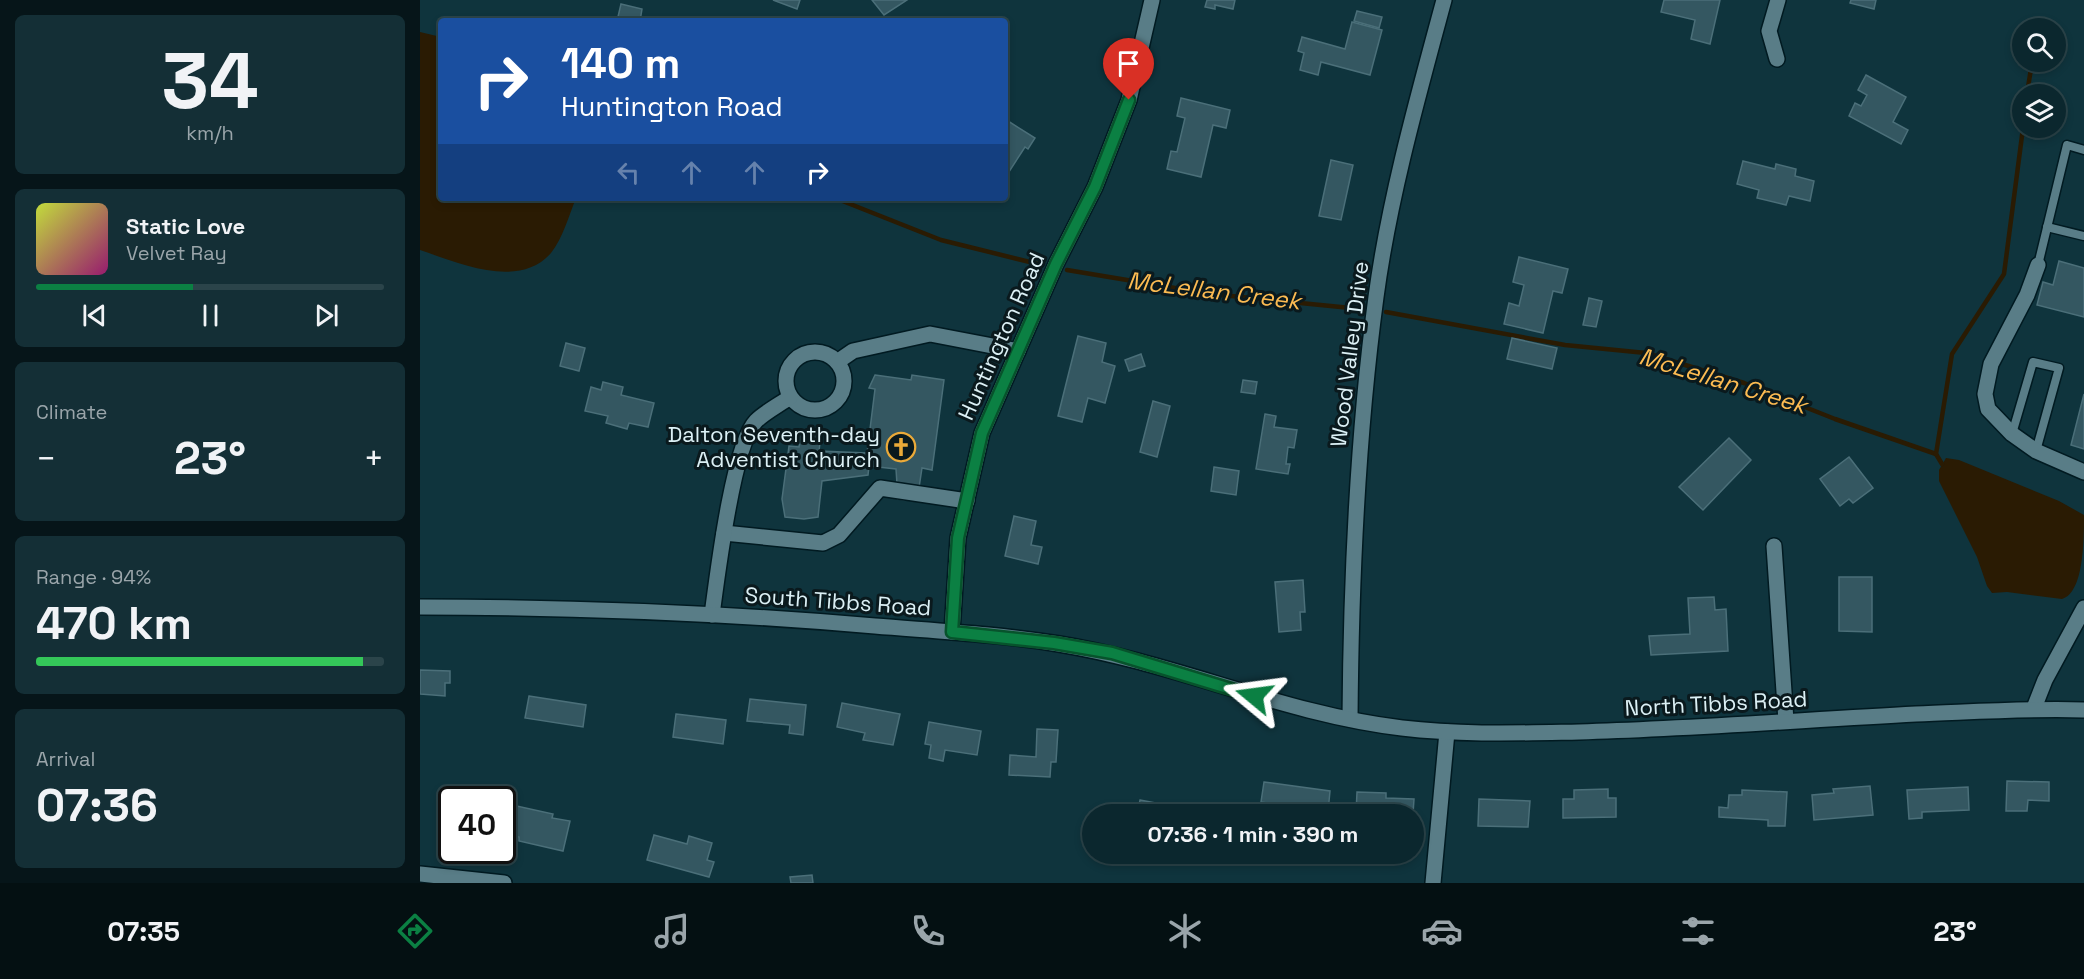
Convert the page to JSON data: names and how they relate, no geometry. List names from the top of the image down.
{
  "streets": {
    "street": [
      "Huntington Road",
      "Wood Valley Drive",
      "South Tibbs Road",
      "North Tibbs Road"
    ]
  },
  "crossings": [
    ["Huntington Road", "South Tibbs Road"],
    ["Wood Valley Drive", "South Tibbs Road"],
    ["Wood Valley Drive", "North Tibbs Road"],
    ["South Tibbs Road", "North Tibbs Road"]
  ],
  "water": ["McLellan Creek"],
  "places": {
    "church": ["Dalton Seventh-day Adventist Church"]
  },
  "page": {
    "tile": [
      ["34", "km/h"],
      "Climate",
      ["Range · 94%", "470 km"],
      ["Arrival", "07:36"]
    ],
    "turn": ["140 m", "Huntington Road"],
    "song": ["Static Love", "Velvet Ray"],
    "heat": ["−", "23°", "+"],
    "limit": "40",
    "trip": "07:36 · 1 min · 390 m",
    "tabs": ["07:35", "23°"]
  }
}
